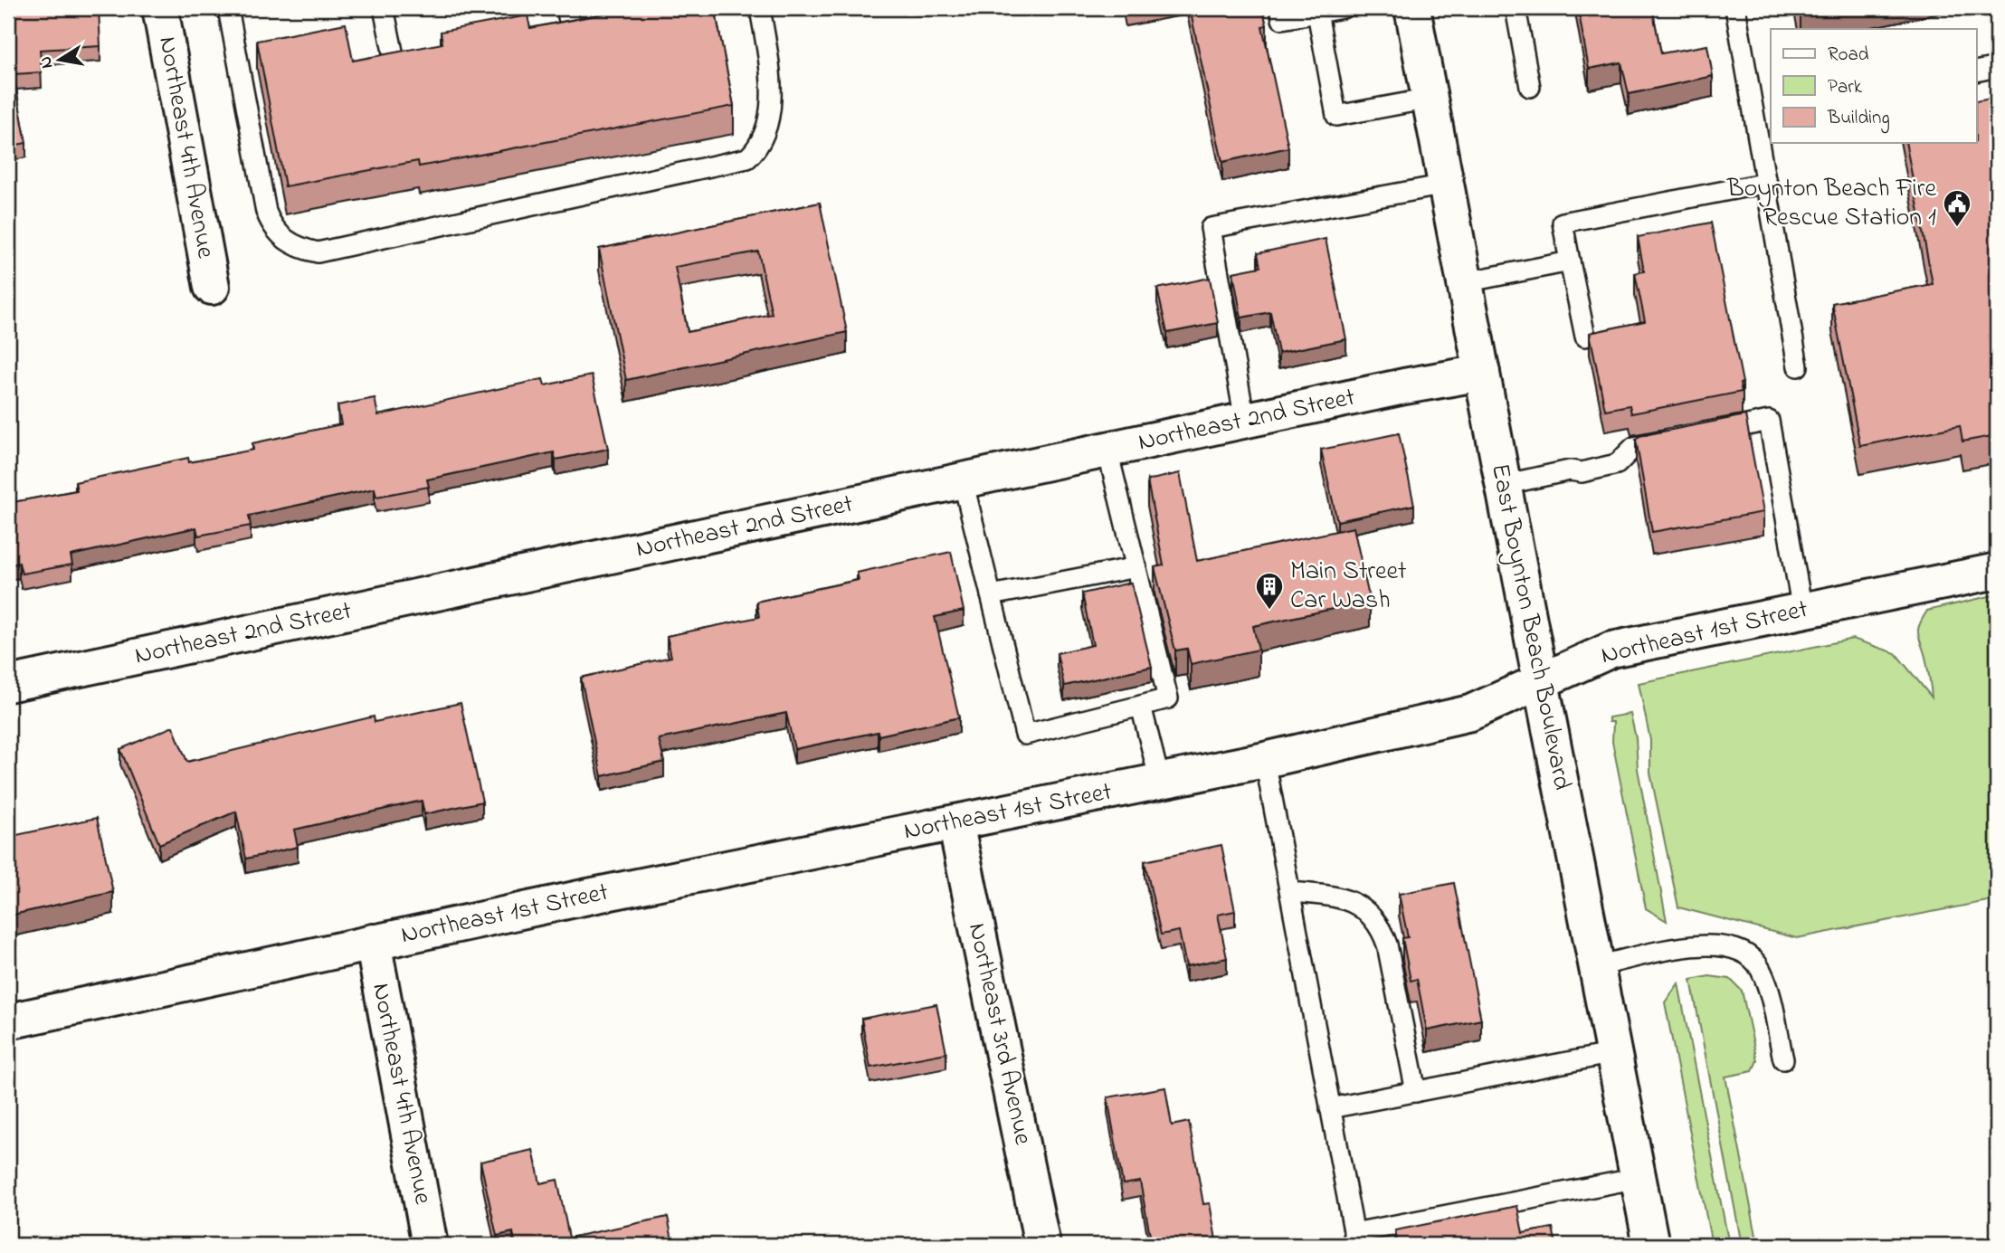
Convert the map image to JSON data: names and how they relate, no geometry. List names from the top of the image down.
{
  "streets": {
    "street": [
      "Northeast 4th Avenue",
      "Northeast 2nd Street",
      "East Boynton Beach Boulevard",
      "Northeast 1st Street",
      "Northeast 3rd Avenue"
    ]
  },
  "crossings": [
    ["Northeast 4th Avenue", "Northeast 1st Street"],
    ["Northeast 2nd Street", "East Boynton Beach Boulevard"],
    ["East Boynton Beach Boulevard", "Northeast 1st Street"],
    ["Northeast 1st Street", "Northeast 3rd Avenue"]
  ],
  "places": {
    "public building": ["Boynton Beach Fire Rescue Station 1"],
    "building": ["Main Street Car Wash"]
  },
  "legend": ["Road", "Park", "Building"],
  "north": "left"
}
